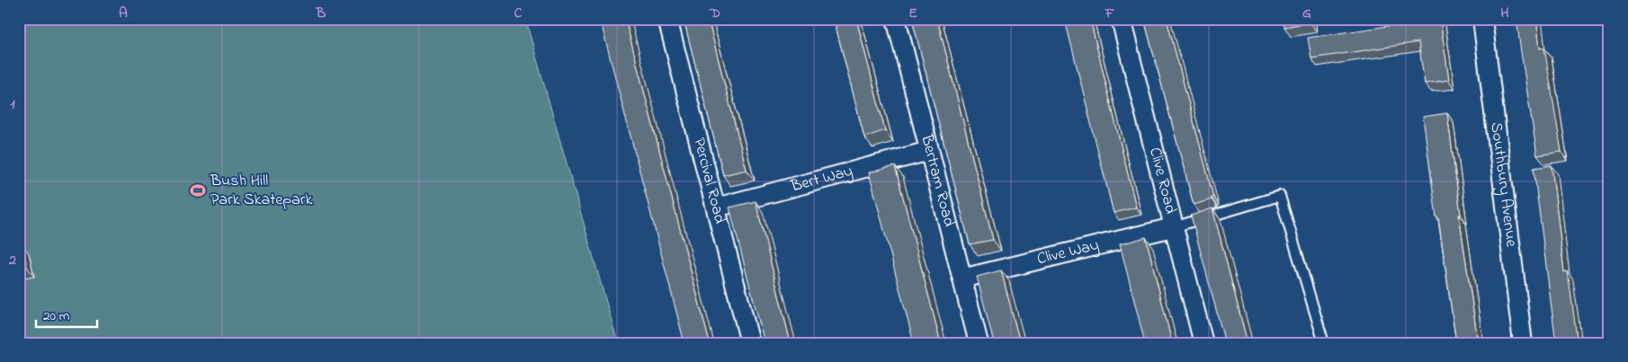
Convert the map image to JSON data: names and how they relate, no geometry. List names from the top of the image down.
{
  "streets": {
    "street": [
      "Bert Way",
      "Percival Road",
      "Bertram Road",
      "Clive Road",
      "Southbury Avenue",
      "Clive Way"
    ]
  },
  "crossings": [
    ["Bert Way", "Percival Road"],
    ["Bert Way", "Bertram Road"],
    ["Bertram Road", "Clive Way"],
    ["Clive Road", "Clive Way"]
  ],
  "places": {
    "sports": ["Bush Hill Park Skatepark"]
  },
  "scale_bar": "20 m",
  "grid": {
    "columns": [
      "A",
      "B",
      "C",
      "D",
      "E",
      "F",
      "G",
      "H"
    ],
    "rows": ["1", "2"]
  }
}
